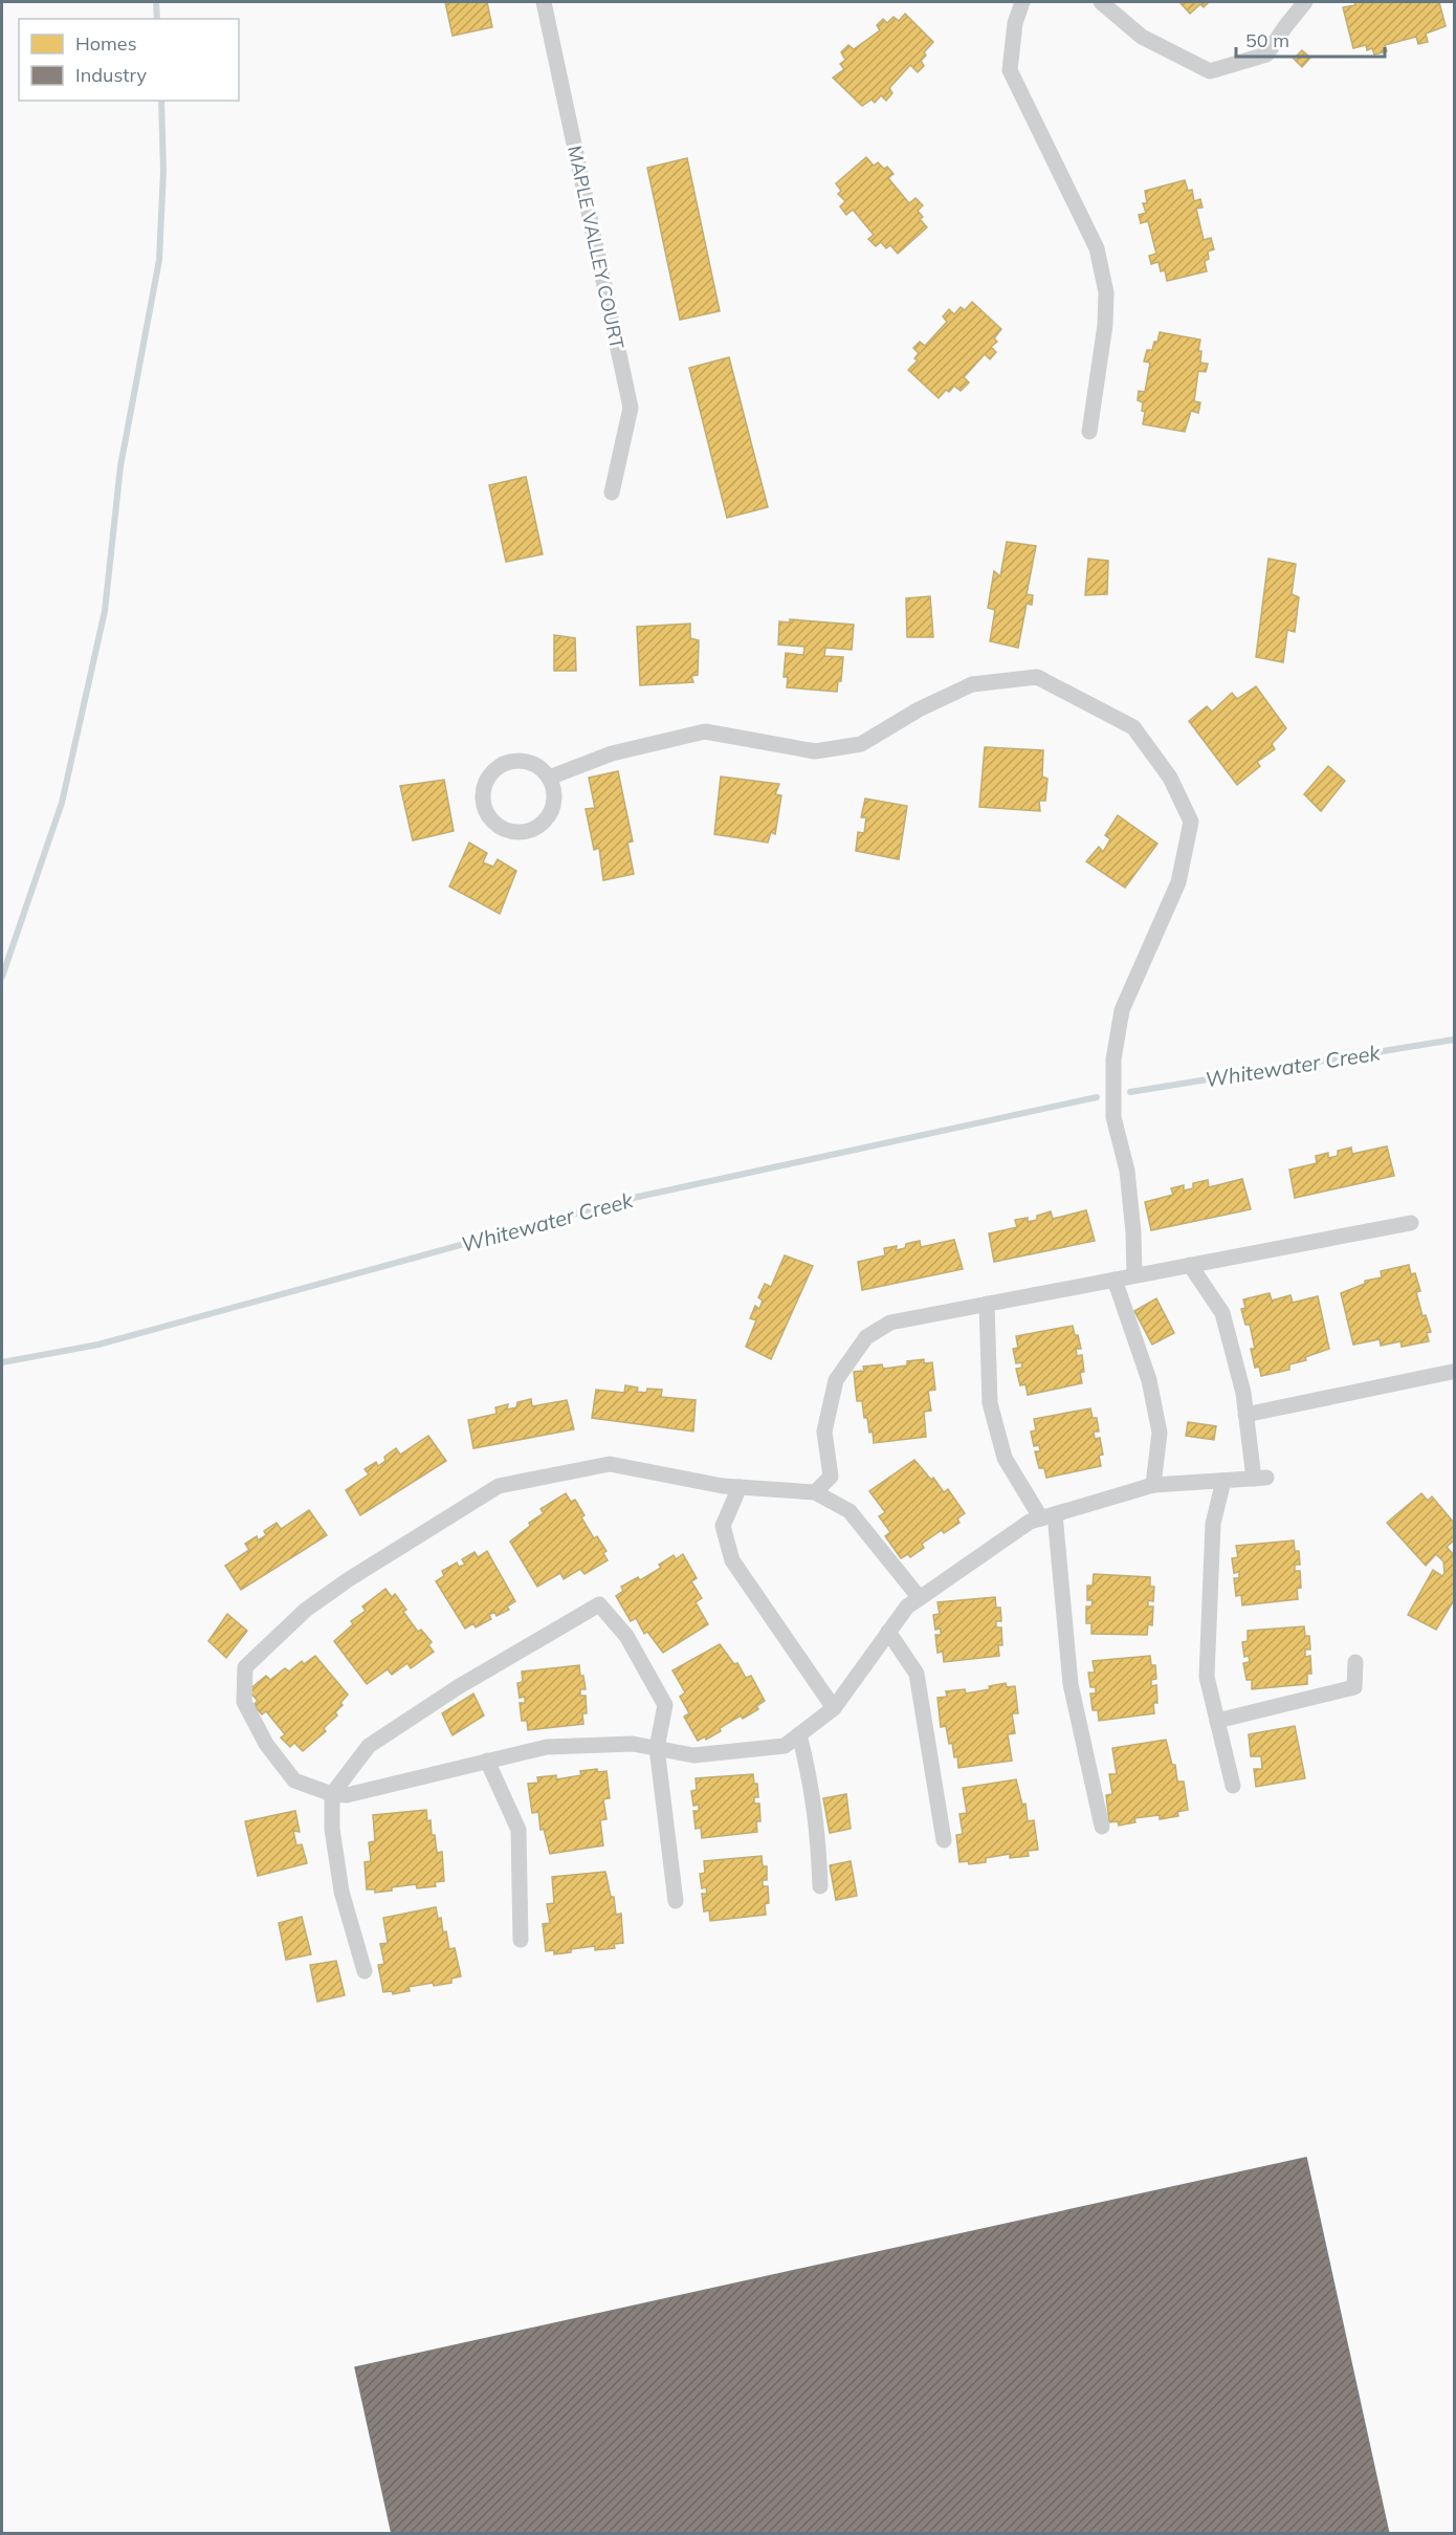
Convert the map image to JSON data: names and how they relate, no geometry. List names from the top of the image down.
{
  "streets": {
    "street": ["MAPLE VALLEY COURT"]
  },
  "water": ["Whitewater Creek"],
  "legend": ["Homes", "Industry"],
  "scale_bar": "50 m"
}
